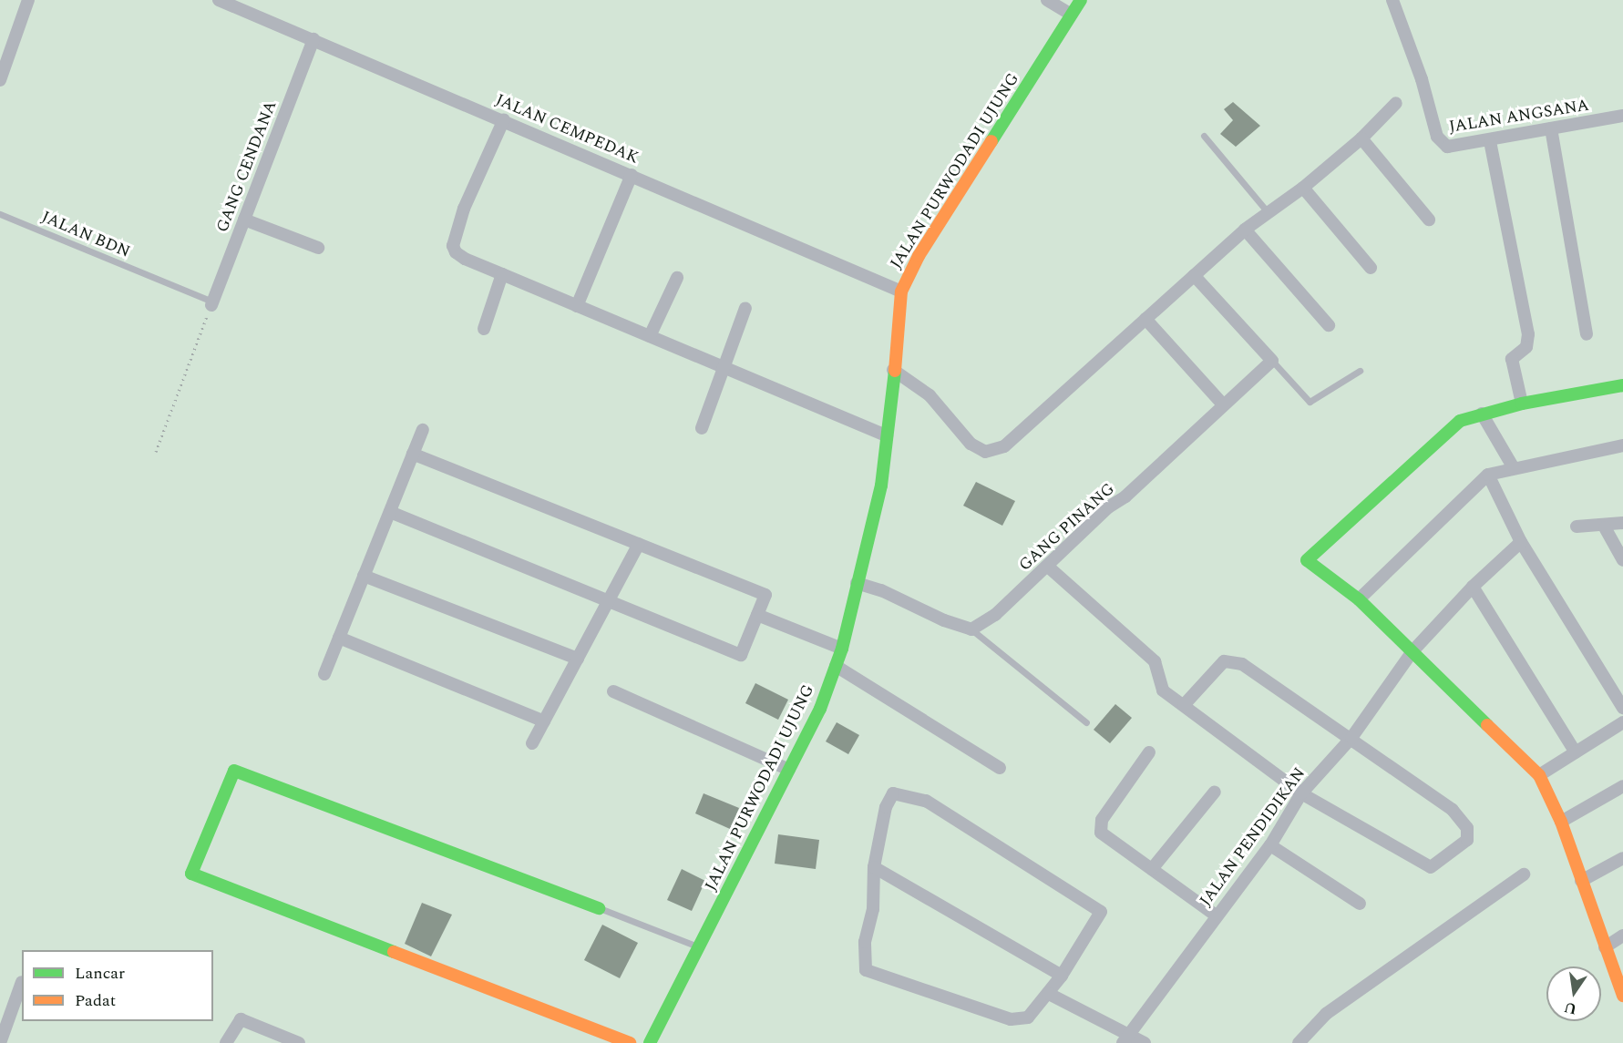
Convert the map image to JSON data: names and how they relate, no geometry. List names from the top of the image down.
{
  "streets": {
    "street": [
      "JALAN ANGSANA",
      "JALAN CEMPEDAK",
      "GANG CENDANA",
      "JALAN PURWODADI UJUNG",
      "GANG PINANG",
      "JALAN PENDIDIKAN"
    ],
    "lane": ["JALAN BDN"]
  },
  "crossings": [
    ["JALAN CEMPEDAK", "GANG CENDANA"],
    ["JALAN CEMPEDAK", "JALAN PURWODADI UJUNG"],
    ["GANG CENDANA", "JALAN BDN"]
  ],
  "legend": ["Lancar", "Padat"],
  "north": "bottom"
}
